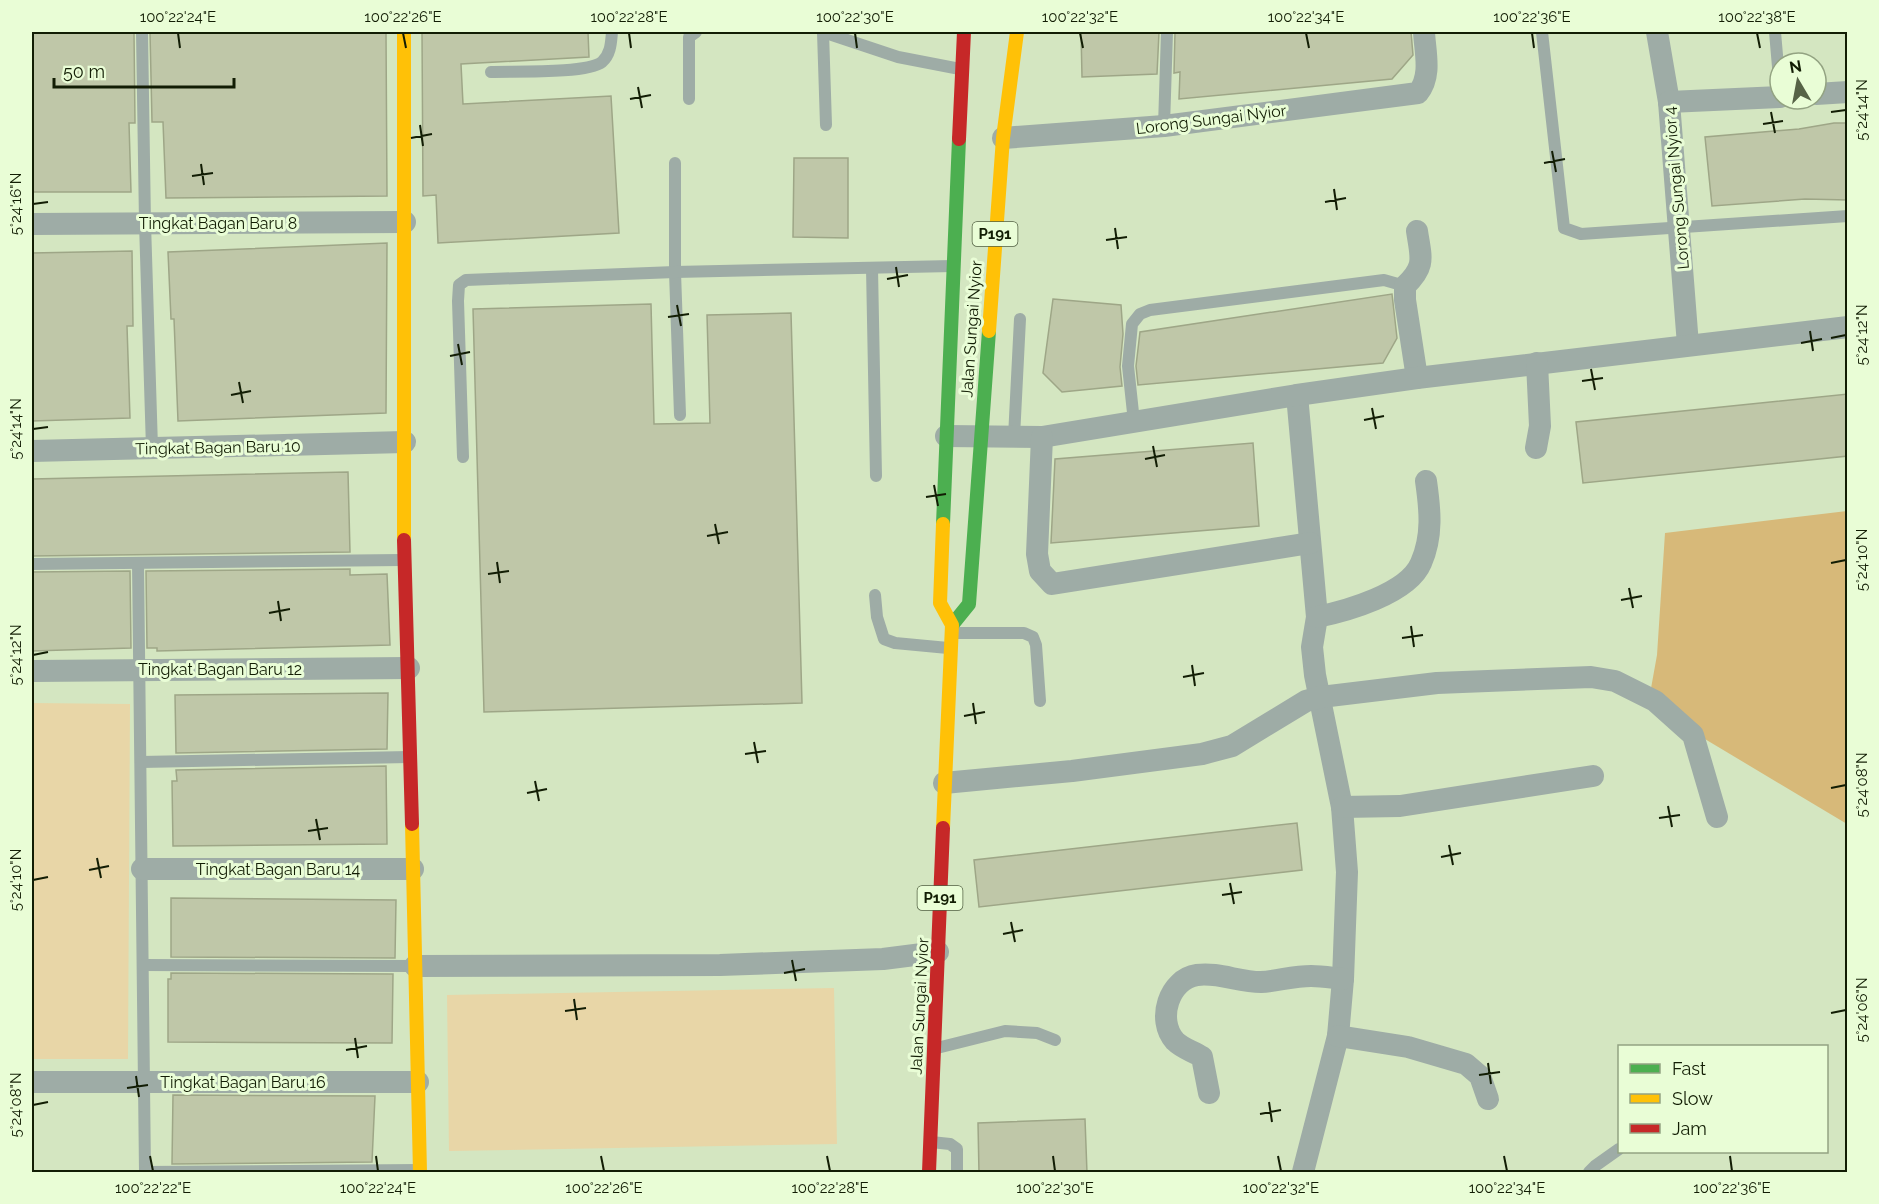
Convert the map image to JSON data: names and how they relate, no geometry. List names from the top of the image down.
{
  "streets": {
    "main road": ["P191", "Jalan Sungai Nyior"],
    "street": [
      "Lorong Sungai Nyior",
      "Lorong Sungai Nyior 4",
      "Tingkat Bagan Baru 8",
      "Tingkat Bagan Baru 10",
      "Tingkat Bagan Baru 12",
      "Tingkat Bagan Baru 14",
      "Tingkat Bagan Baru 16"
    ]
  },
  "crossings": [
    ["Lorong Sungai Nyior", "Jalan Sungai Nyior"]
  ],
  "legend": ["Fast", "Slow", "Jam"],
  "scale_bar": "50 m",
  "north": "top",
  "coordinates": [
    "100°22'24\"E",
    "100°22'26\"E",
    "100°22'28\"E",
    "100°22'30\"E",
    "100°22'32\"E",
    "100°22'34\"E",
    "100°22'36\"E",
    "100°22'38\"E",
    "5°24'14\"N",
    "5°24'16\"N",
    "5°24'12\"N",
    "5°24'10\"N",
    "5°24'08\"N",
    "5°24'06\"N",
    "100°22'22\"E"
  ]
}
